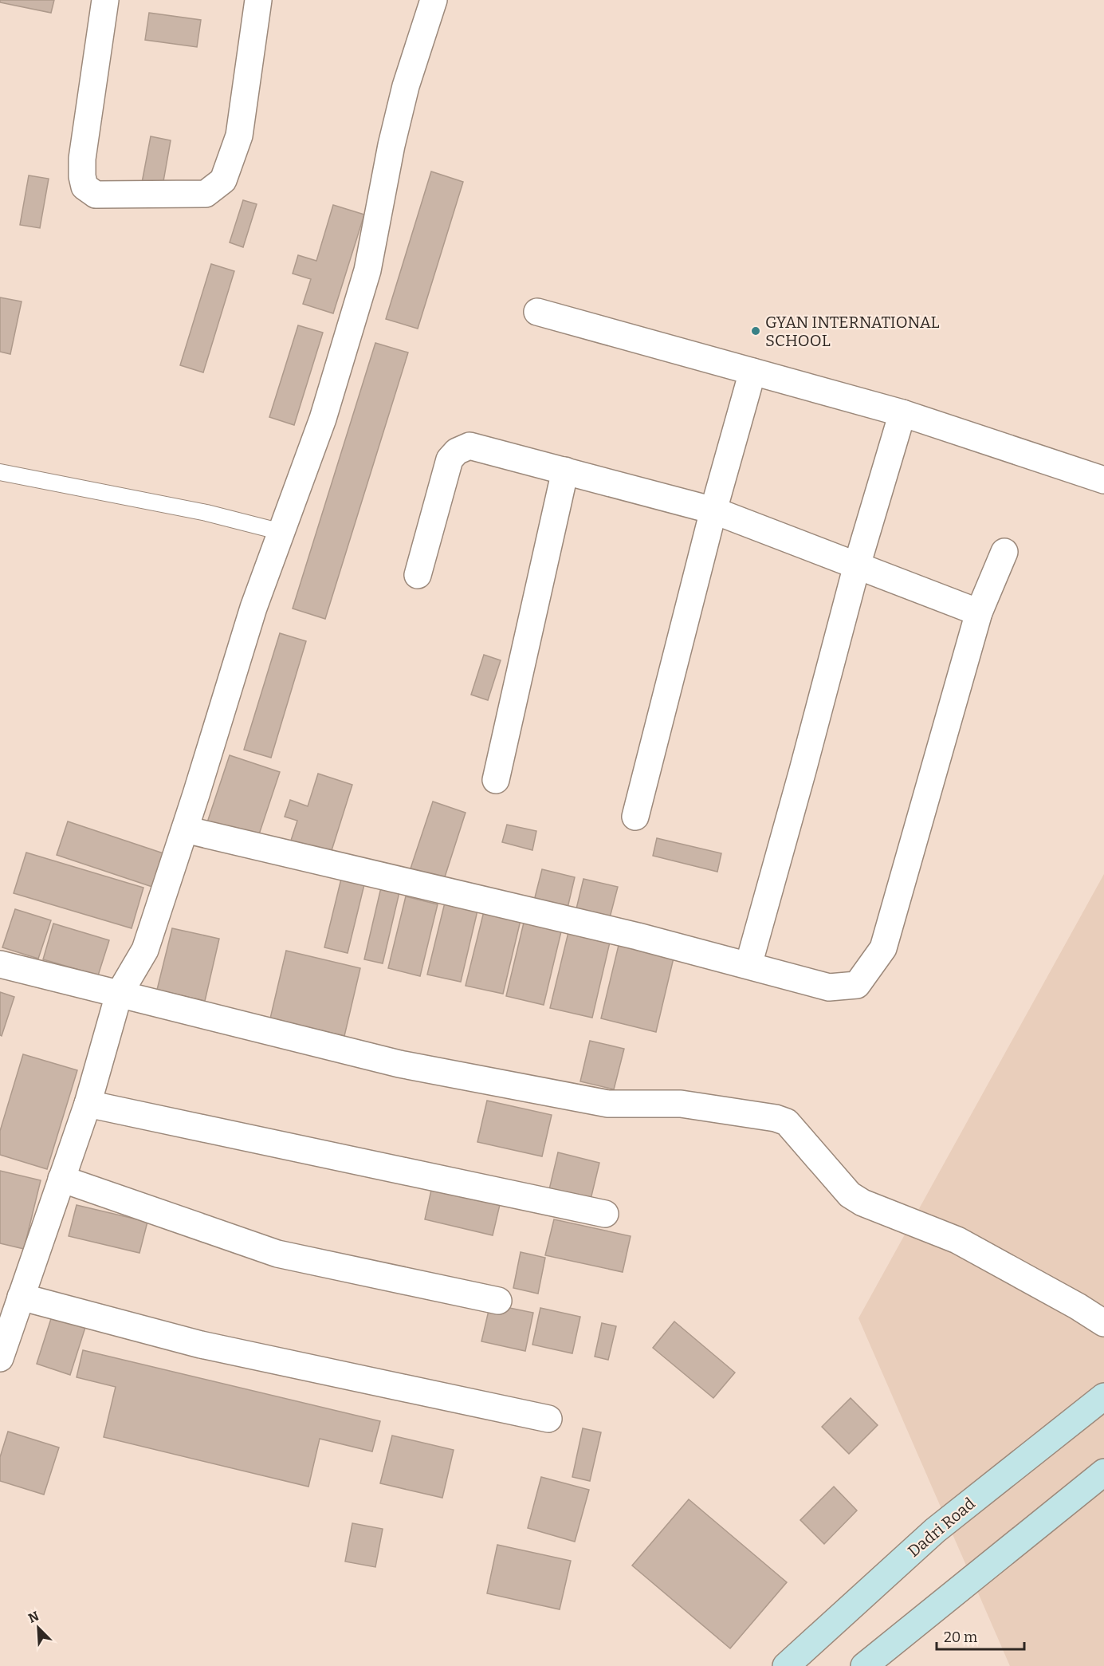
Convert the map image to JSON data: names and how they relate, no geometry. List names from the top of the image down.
{
  "streets": {
    "main road": ["Dadri Road"]
  },
  "places": ["GYAN INTERNATIONAL SCHOOL"],
  "scale_bar": "20 m",
  "north": "top left"
}
